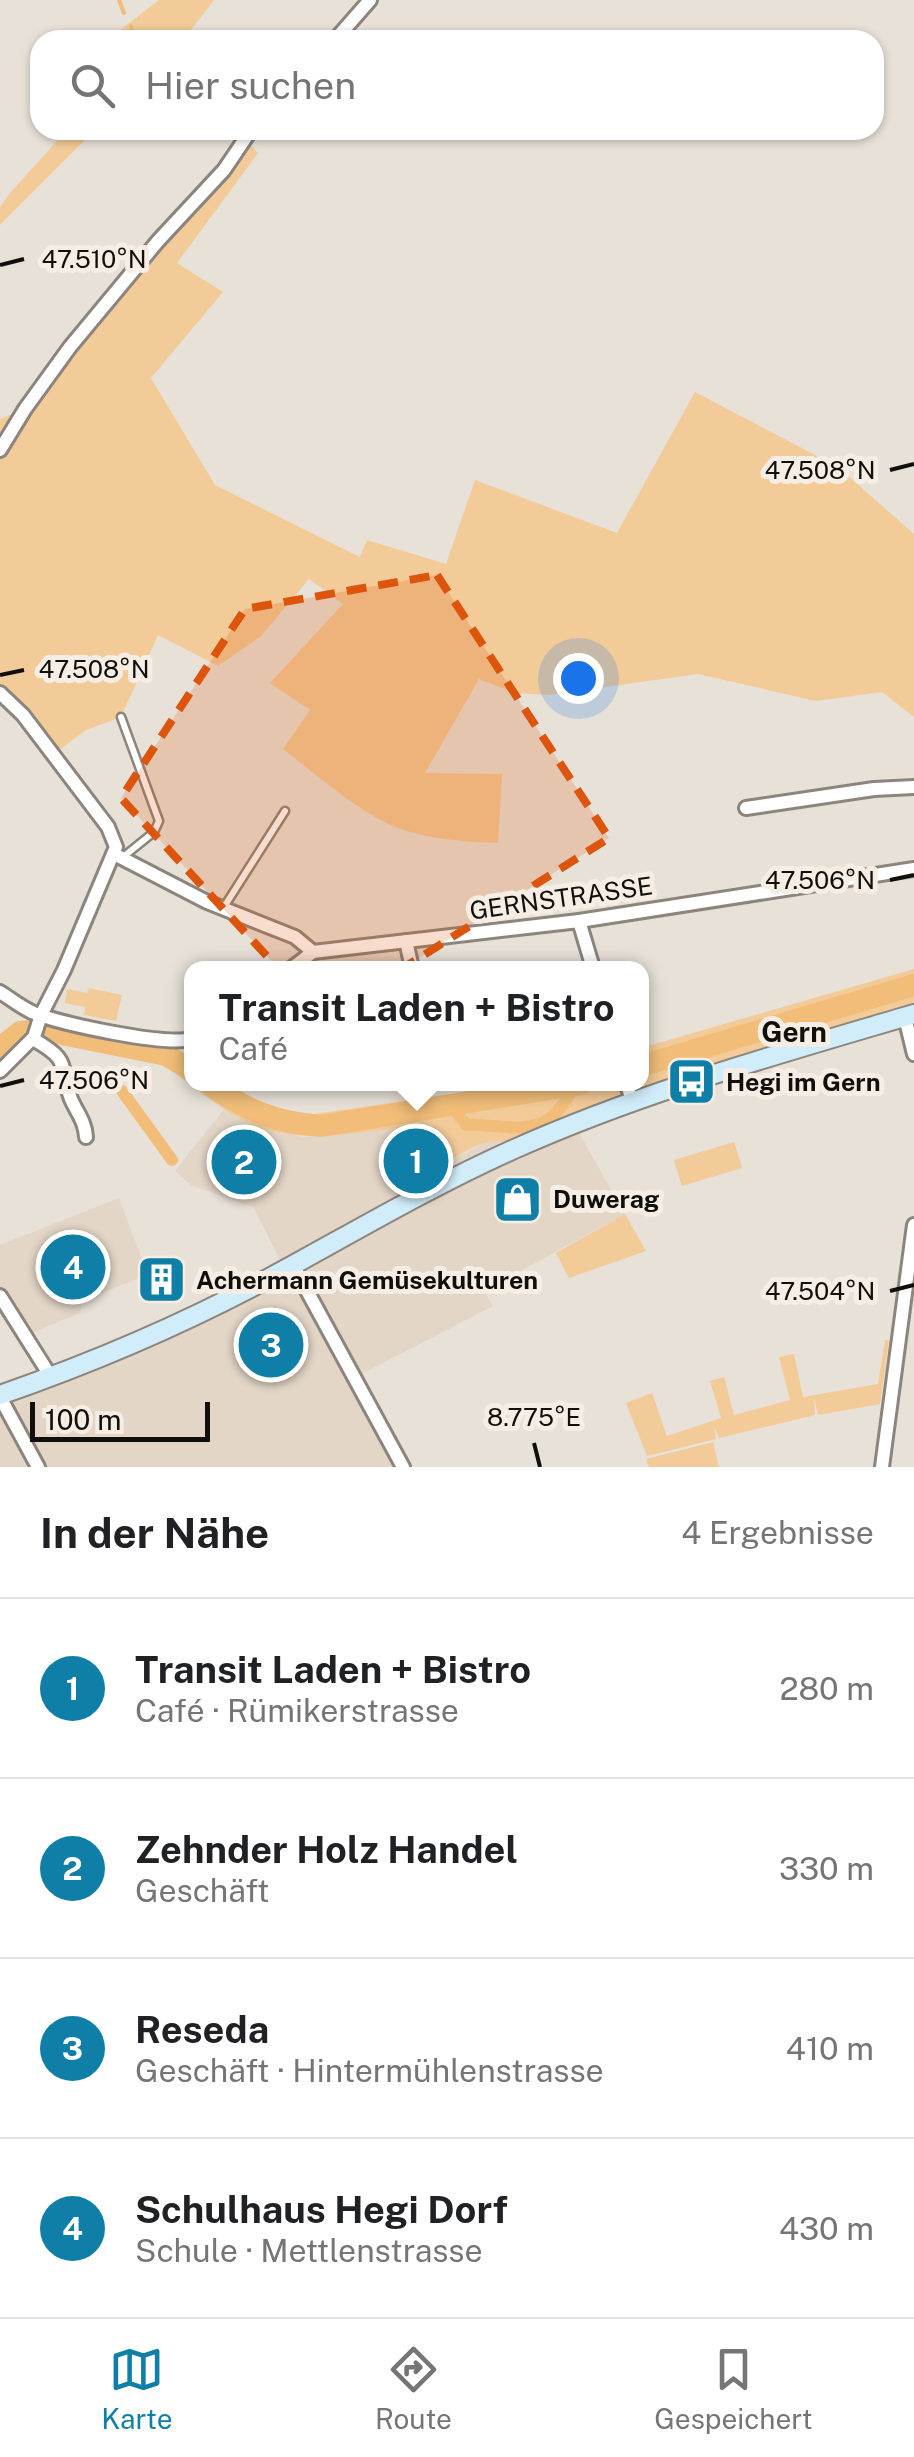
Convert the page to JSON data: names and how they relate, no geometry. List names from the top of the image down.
{
  "streets": {
    "street": ["GERNSTRASSE"]
  },
  "districts": ["Gern"],
  "places": {
    "bus stop": ["Hegi im Gern"],
    "shop": ["Duwerag"],
    "building": ["Achermann Gemüsekulturen"]
  },
  "scale_bar": "100 m",
  "page": {
    "search": "Hier suchen",
    "popup": ["Transit Laden + Bistro", "Café"],
    "pins": [
      "1",
      "2",
      "4",
      "3"
    ],
    "scale": "100 m",
    "heading": ["In der Nähe", "4 Ergebnisse"],
    "list": [
      {
        "mark": "1",
        "name": "Transit Laden + Bistro",
        "note": "Café · Rümikerstrasse",
        "value": "280 m"
      },
      {
        "mark": "2",
        "name": "Zehnder Holz Handel",
        "note": "Geschäft",
        "value": "330 m"
      },
      {
        "mark": "3",
        "name": "Reseda",
        "note": "Geschäft · Hintermühlenstrasse",
        "value": "410 m"
      },
      {
        "mark": "4",
        "name": "Schulhaus Hegi Dorf",
        "note": "Schule · Mettlenstrasse",
        "value": "430 m"
      }
    ],
    "nav": ["Karte", "Route", "Gespeichert"]
  },
  "coordinates": [
    "47.510°N",
    "47.508°N",
    "47.506°N",
    "47.504°N",
    "8.775°E"
  ]
}
